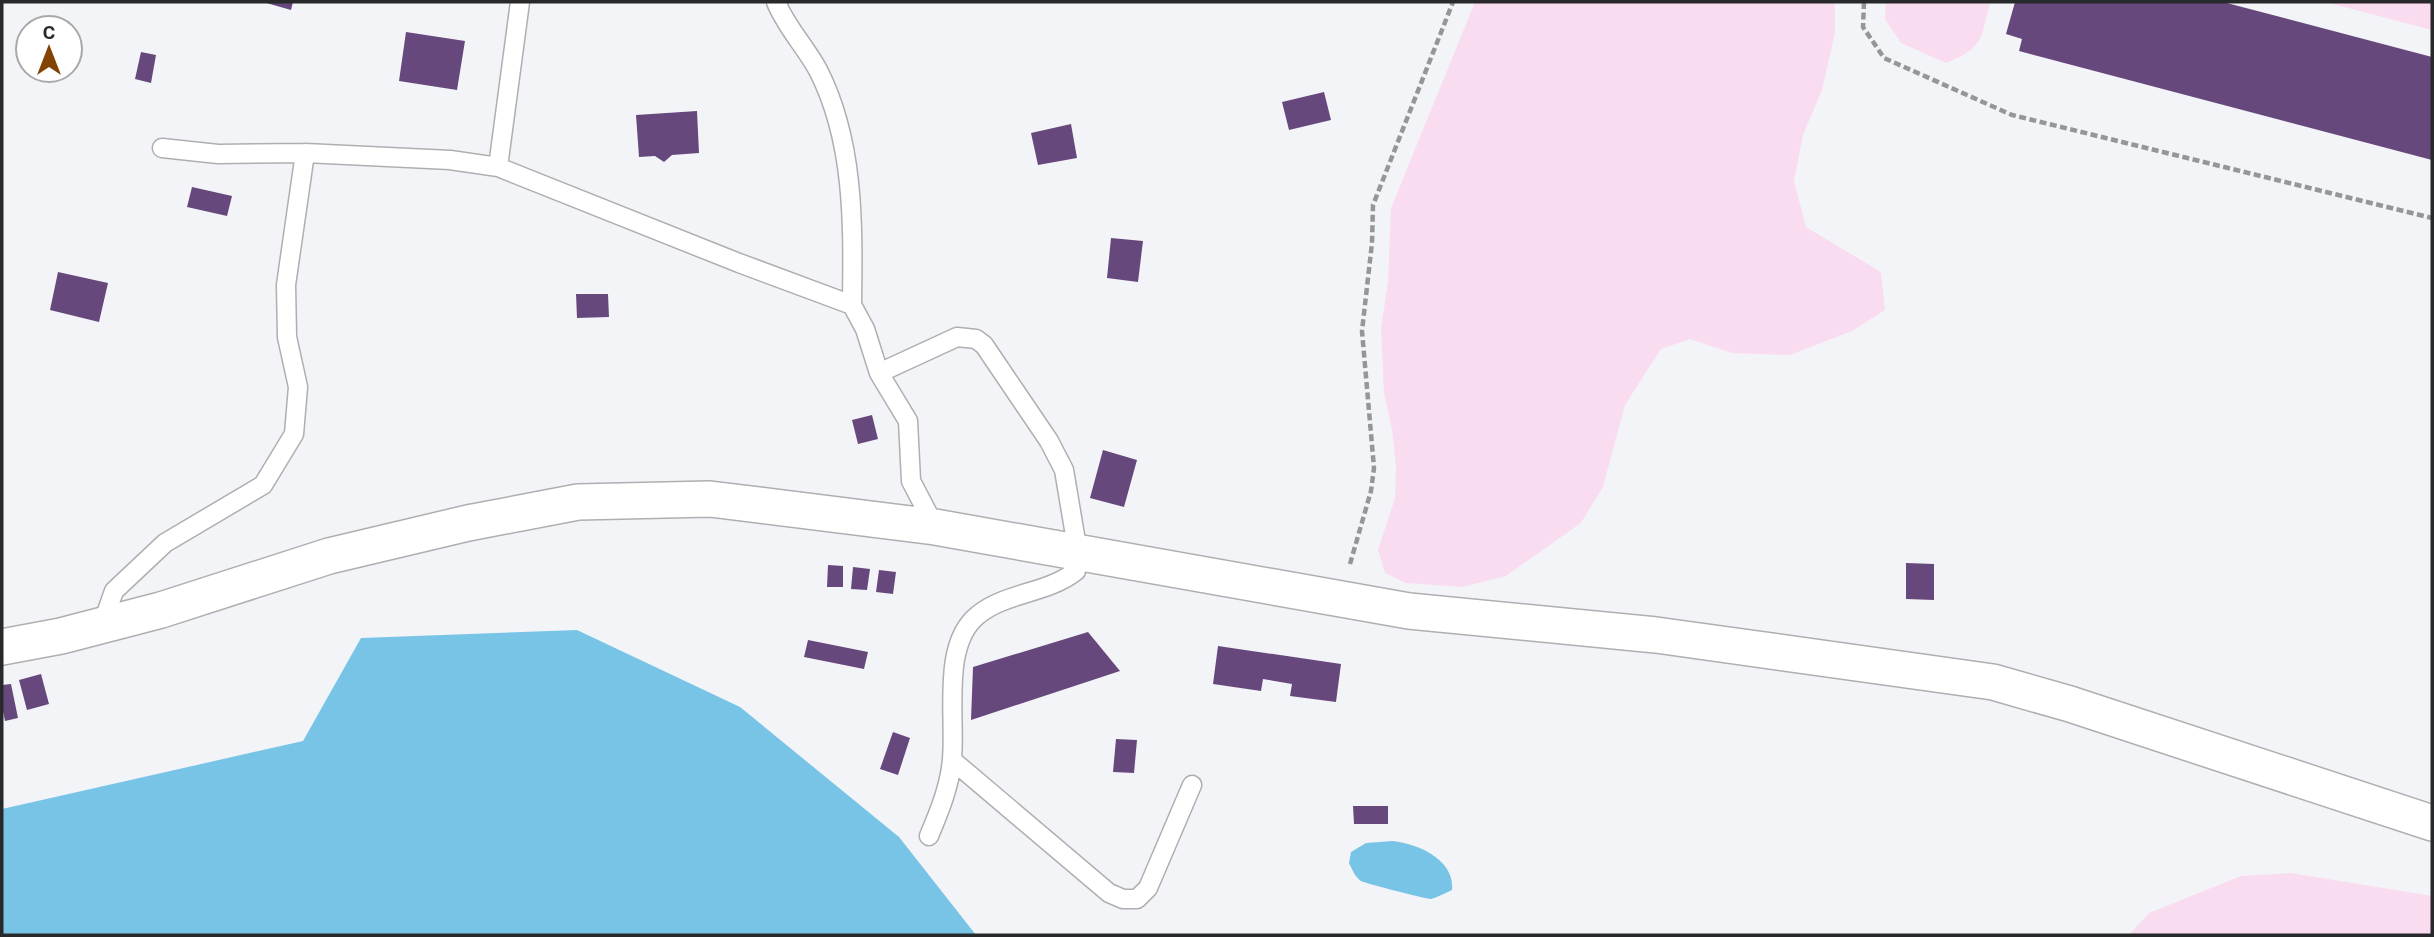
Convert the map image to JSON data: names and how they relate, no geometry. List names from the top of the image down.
{
  "north": "top"
}
